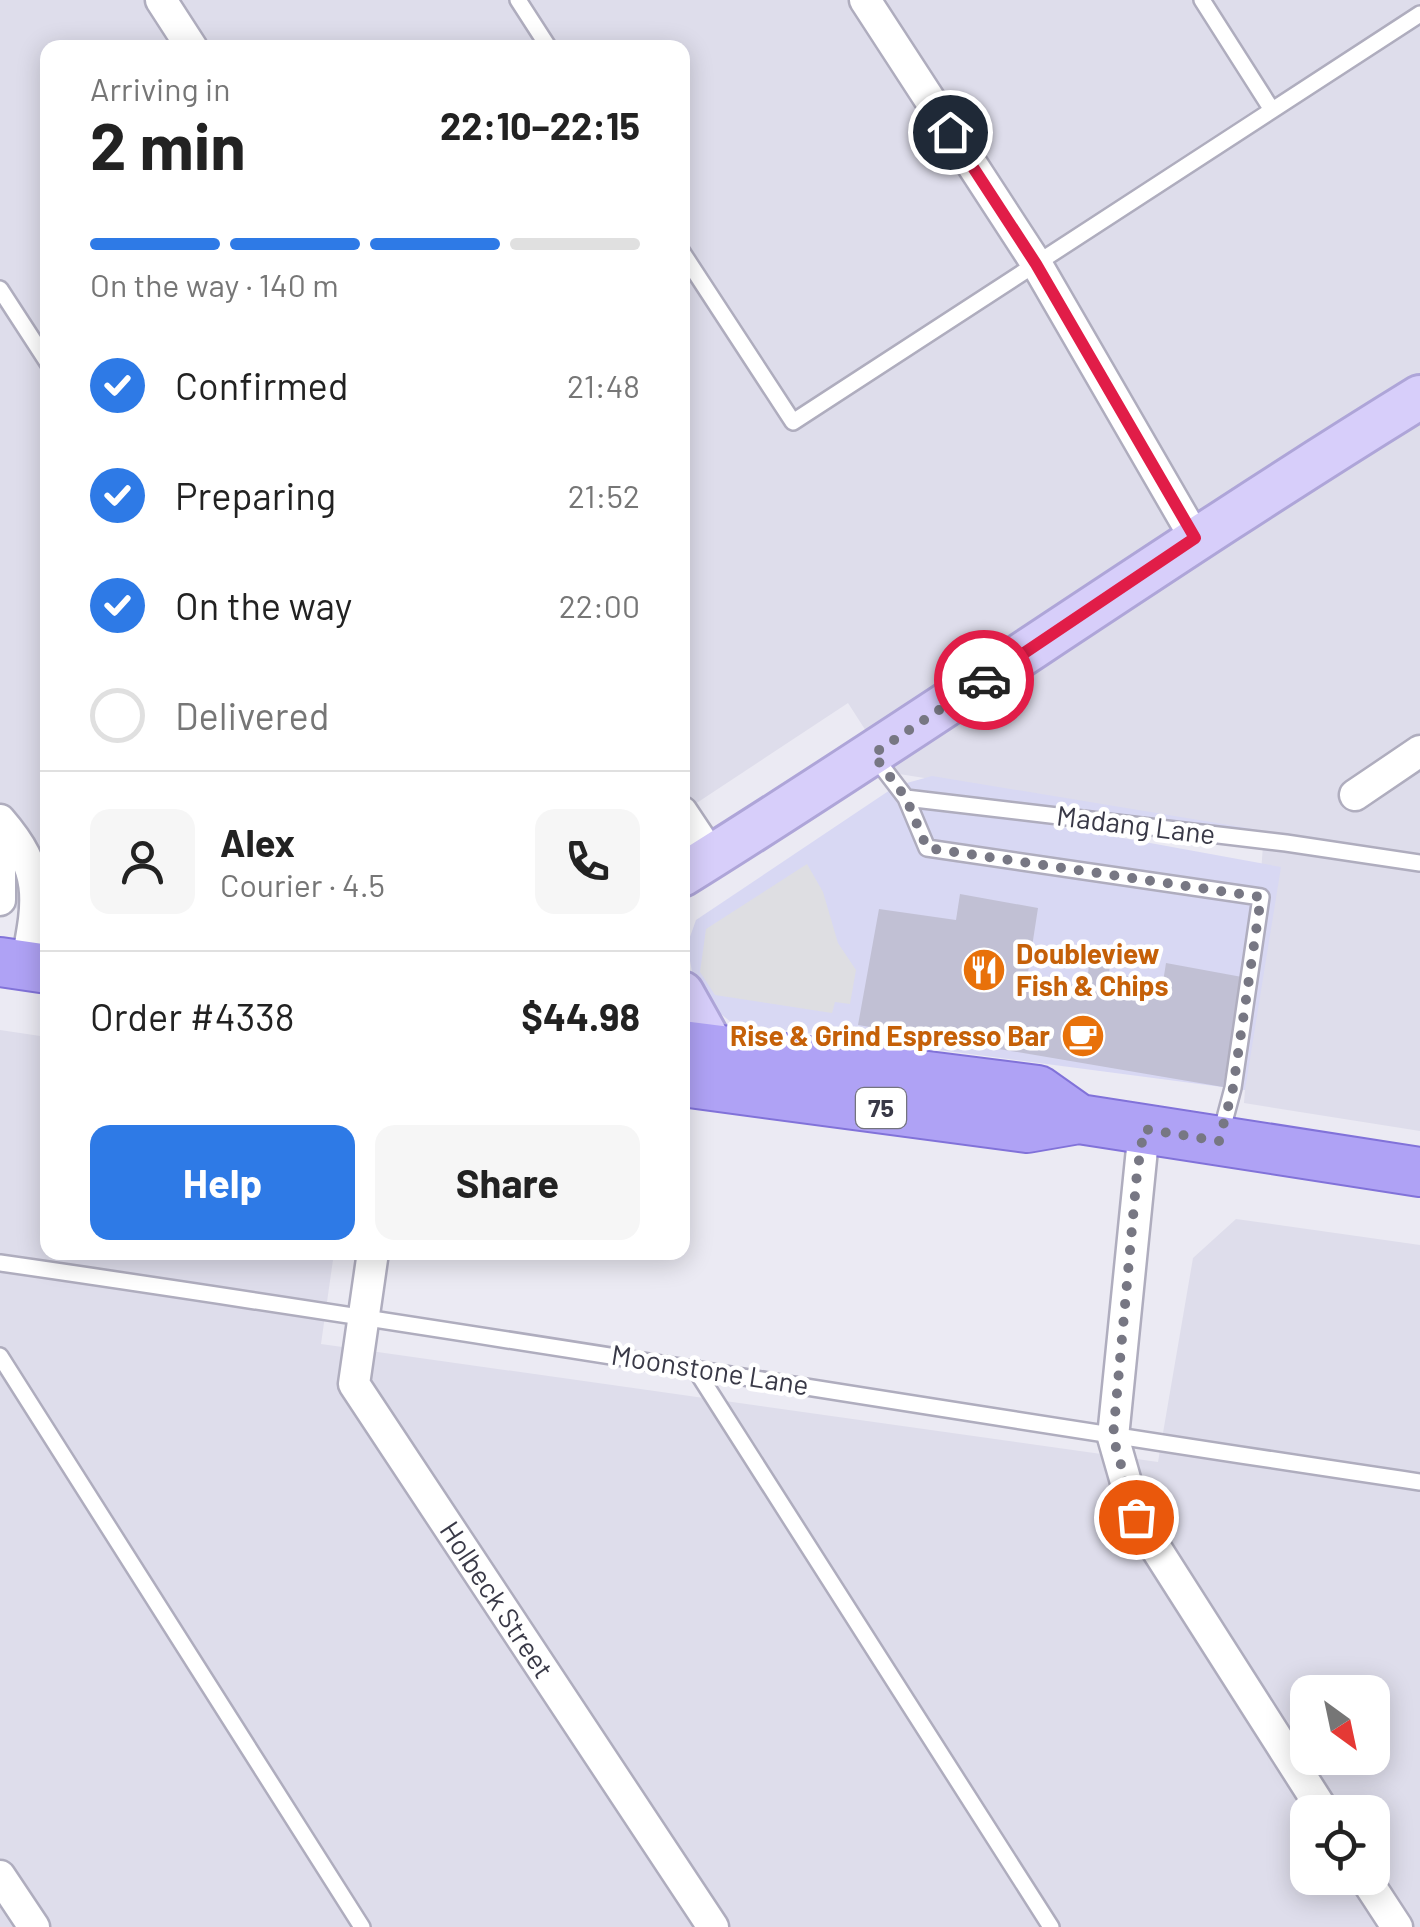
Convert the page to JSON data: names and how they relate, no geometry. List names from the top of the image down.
{
  "streets": {
    "main road": ["75"],
    "street": ["Holbeck Street"],
    "lane": ["Madang Lane", "Moonstone Lane"]
  },
  "crossings": [
    ["Moonstone Lane", "Holbeck Street"]
  ],
  "places": {
    "restaurant": ["Doubleview Fish & Chips"],
    "cafe": ["Rise & Grind Espresso Bar"]
  },
  "north": "bottom right",
  "page": {
    "heading": ["2 min", "Arriving in", "22:10–22:15"],
    "panel": [
      "Alex",
      "Courier · 4.5",
      "Order #4338",
      "$44.98"
    ],
    "bar": "On the way · 140 m",
    "list": [
      ["Confirmed", "21:48"],
      ["Preparing", "21:52"],
      ["On the way", "22:00"],
      "Delivered"
    ],
    "buttons": ["Help", "Share"]
  }
}
